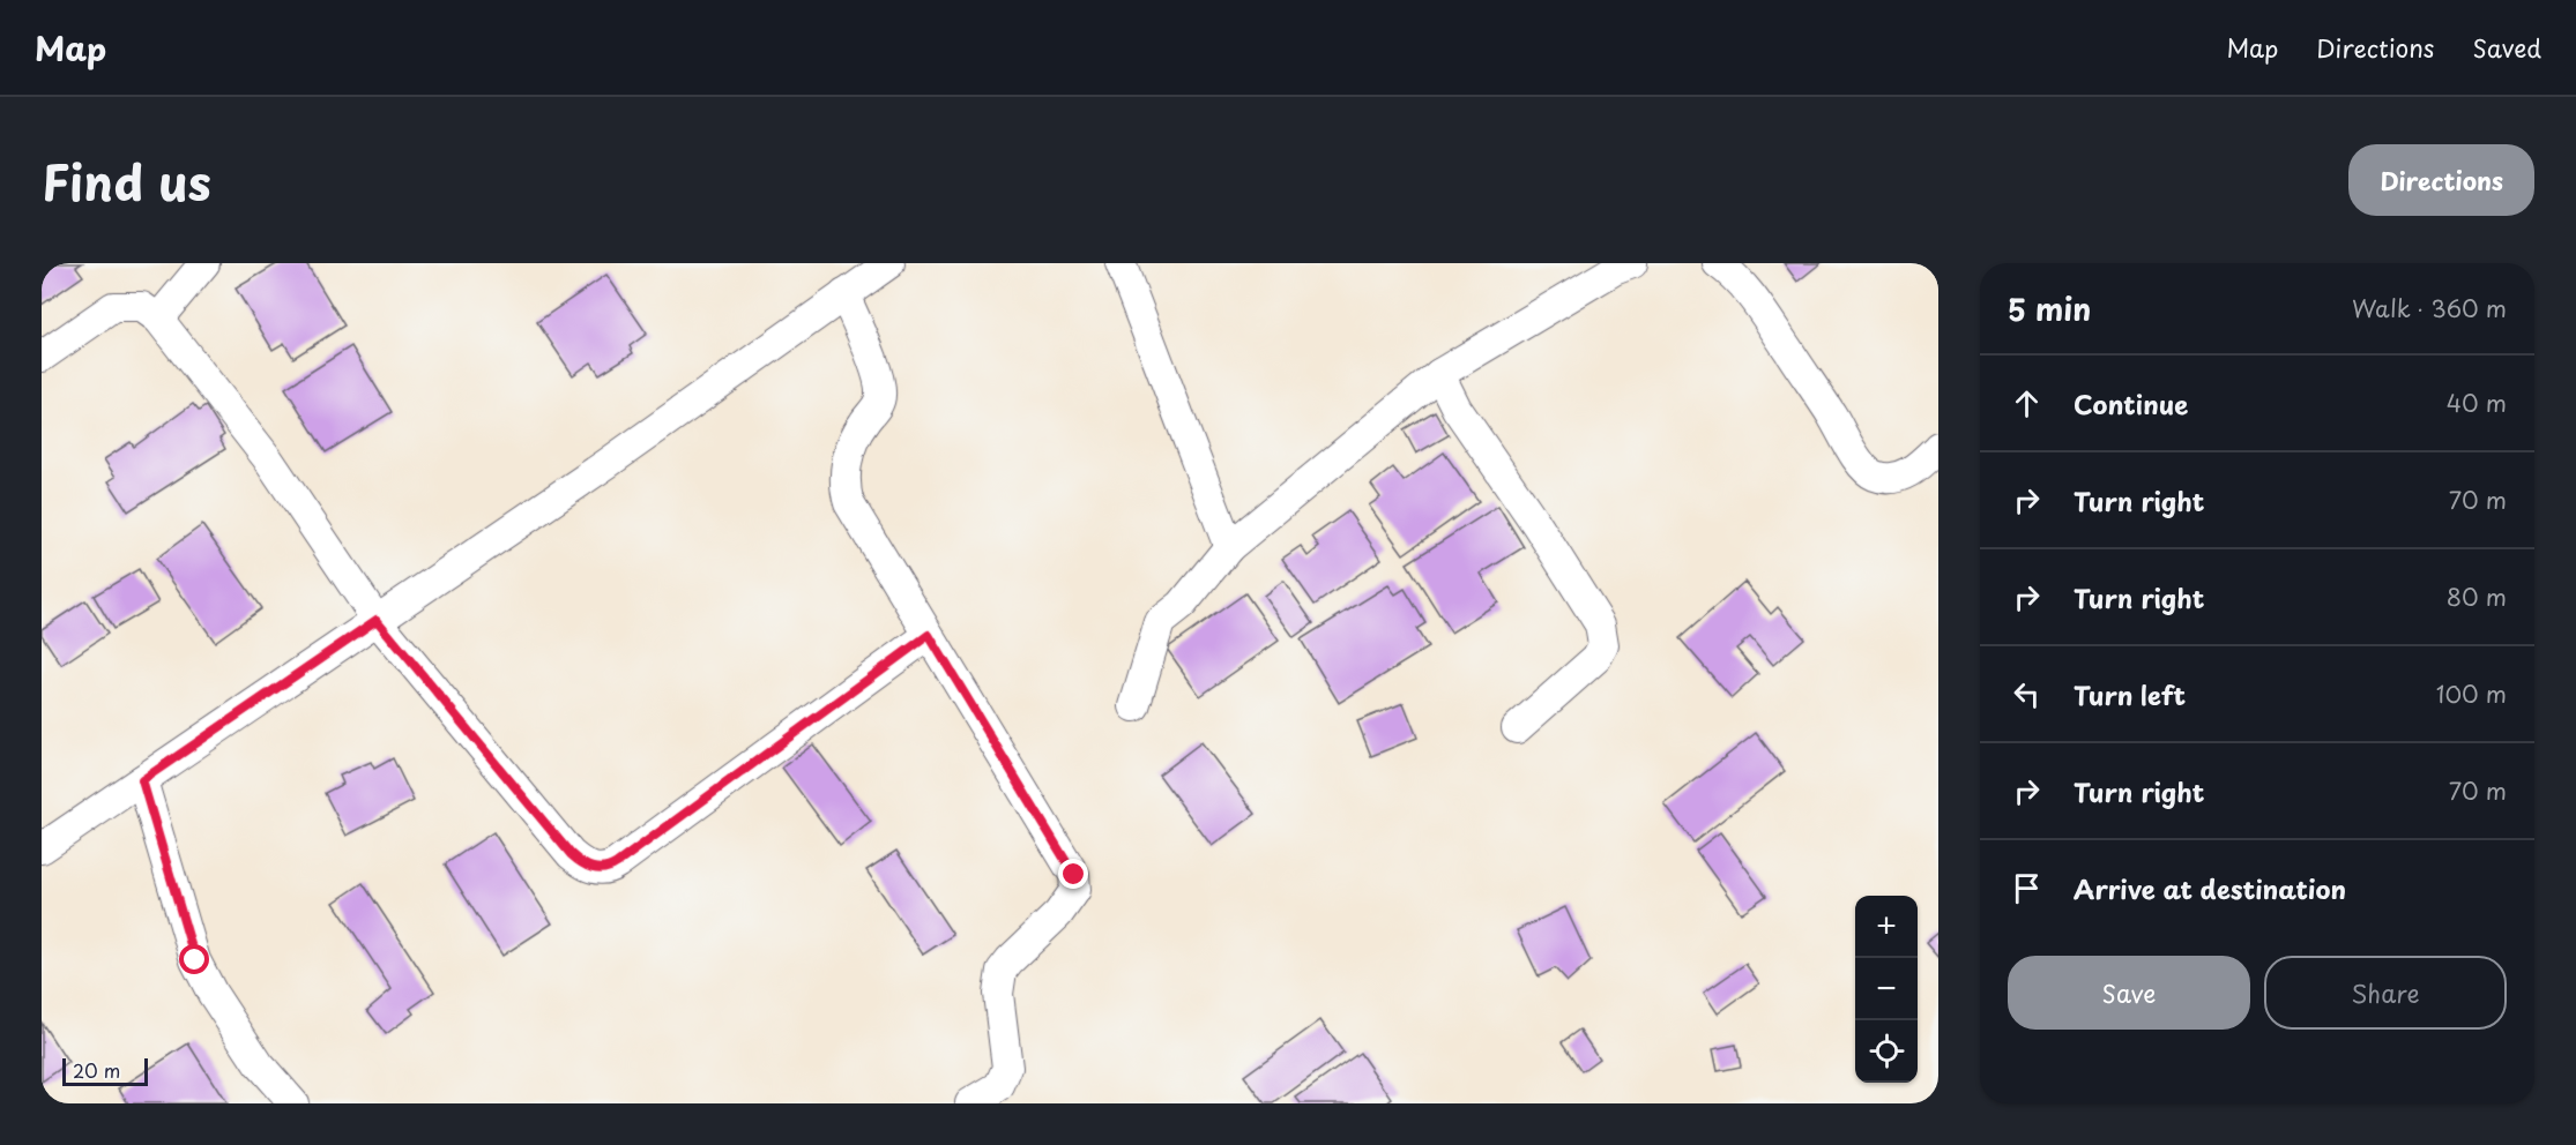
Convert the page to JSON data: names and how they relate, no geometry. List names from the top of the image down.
{
  "scale_bar": "20 m",
  "page": {
    "header": "Map",
    "nav": ["Map", "Directions", "Saved"],
    "title": "Find us",
    "buttons": [
      "Directions",
      ["Save", "Share"]
    ],
    "heading": ["5 min", "Walk · 360 m"],
    "list": [
      ["Continue", "40 m"],
      ["Turn right", "70 m"],
      ["Turn right", "80 m"],
      ["Turn left", "100 m"],
      ["Turn right", "70 m"],
      "Arrive at destination"
    ],
    "map_buttons": ["+", "−"],
    "scale": "20 m"
  }
}
